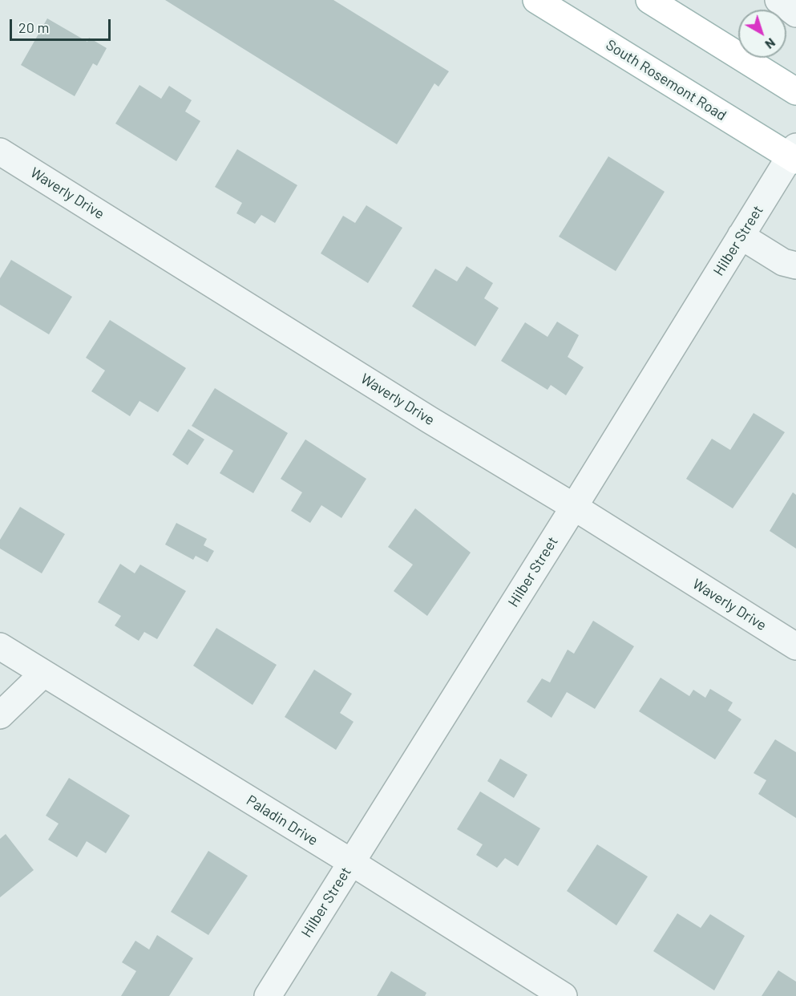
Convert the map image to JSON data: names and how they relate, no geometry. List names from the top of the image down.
{
  "streets": {
    "main road": ["South Rosemont Road"],
    "street": ["Waverly Drive", "Hilber Street", "Paladin Drive"]
  },
  "crossings": [
    ["South Rosemont Road", "Hilber Street"],
    ["Waverly Drive", "Hilber Street"],
    ["Hilber Street", "Paladin Drive"]
  ],
  "scale_bar": "20 m",
  "north": "bottom right"
}
